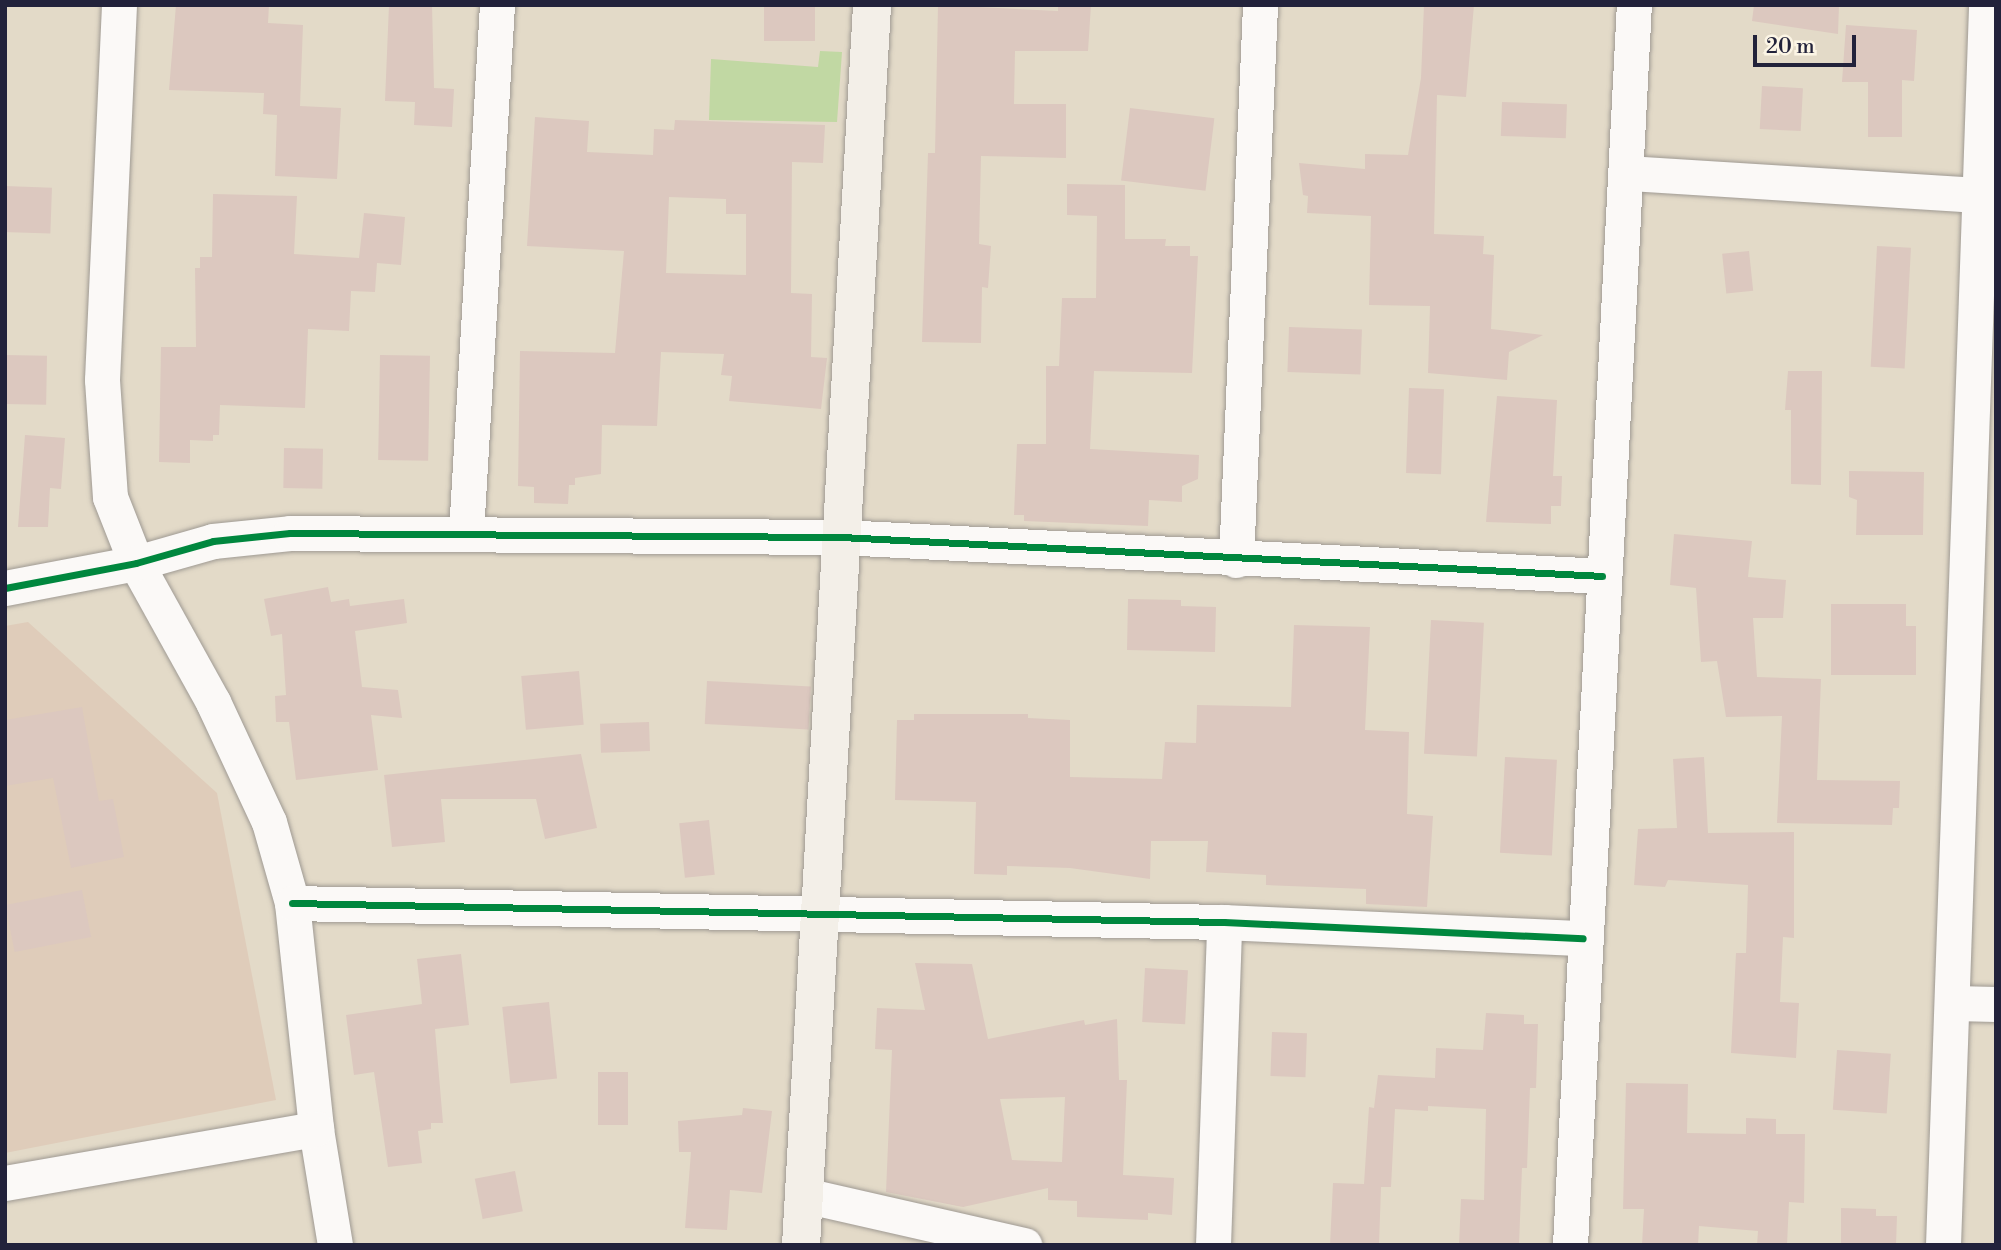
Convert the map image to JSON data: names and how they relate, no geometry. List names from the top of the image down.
{
  "scale_bar": "20 m"
}
